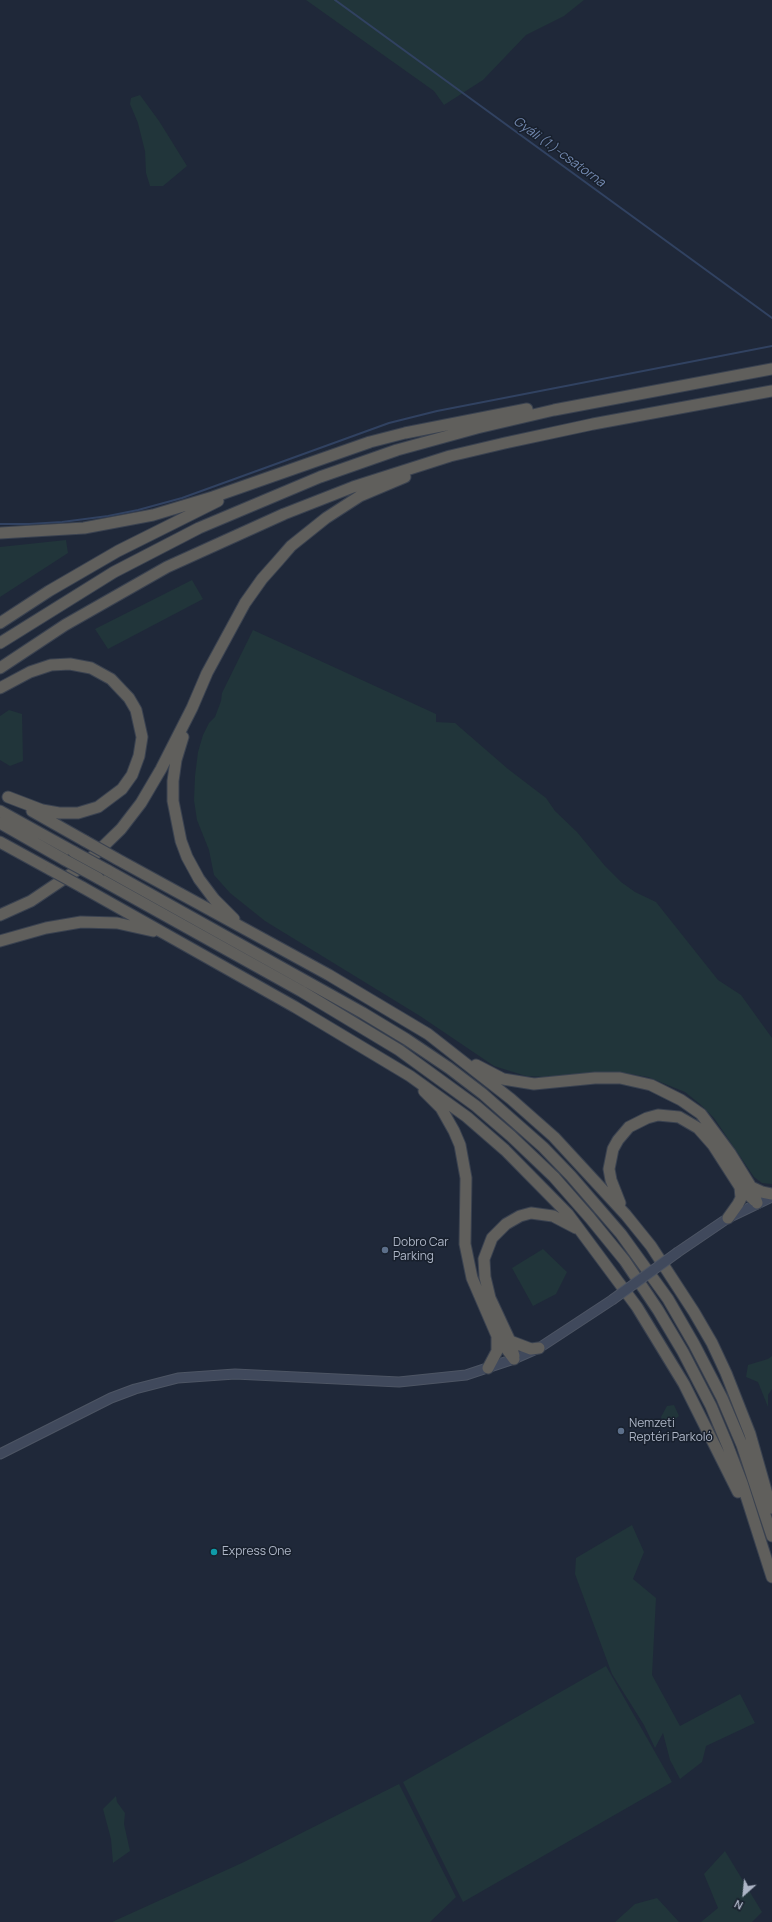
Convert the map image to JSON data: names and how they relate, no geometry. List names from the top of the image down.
{
  "water": ["Gyáli (1.)-csatorna"],
  "places": ["Dobro Car Parking", "Nemzeti Reptéri Parkoló", "Express One"],
  "north": "bottom left"
}
